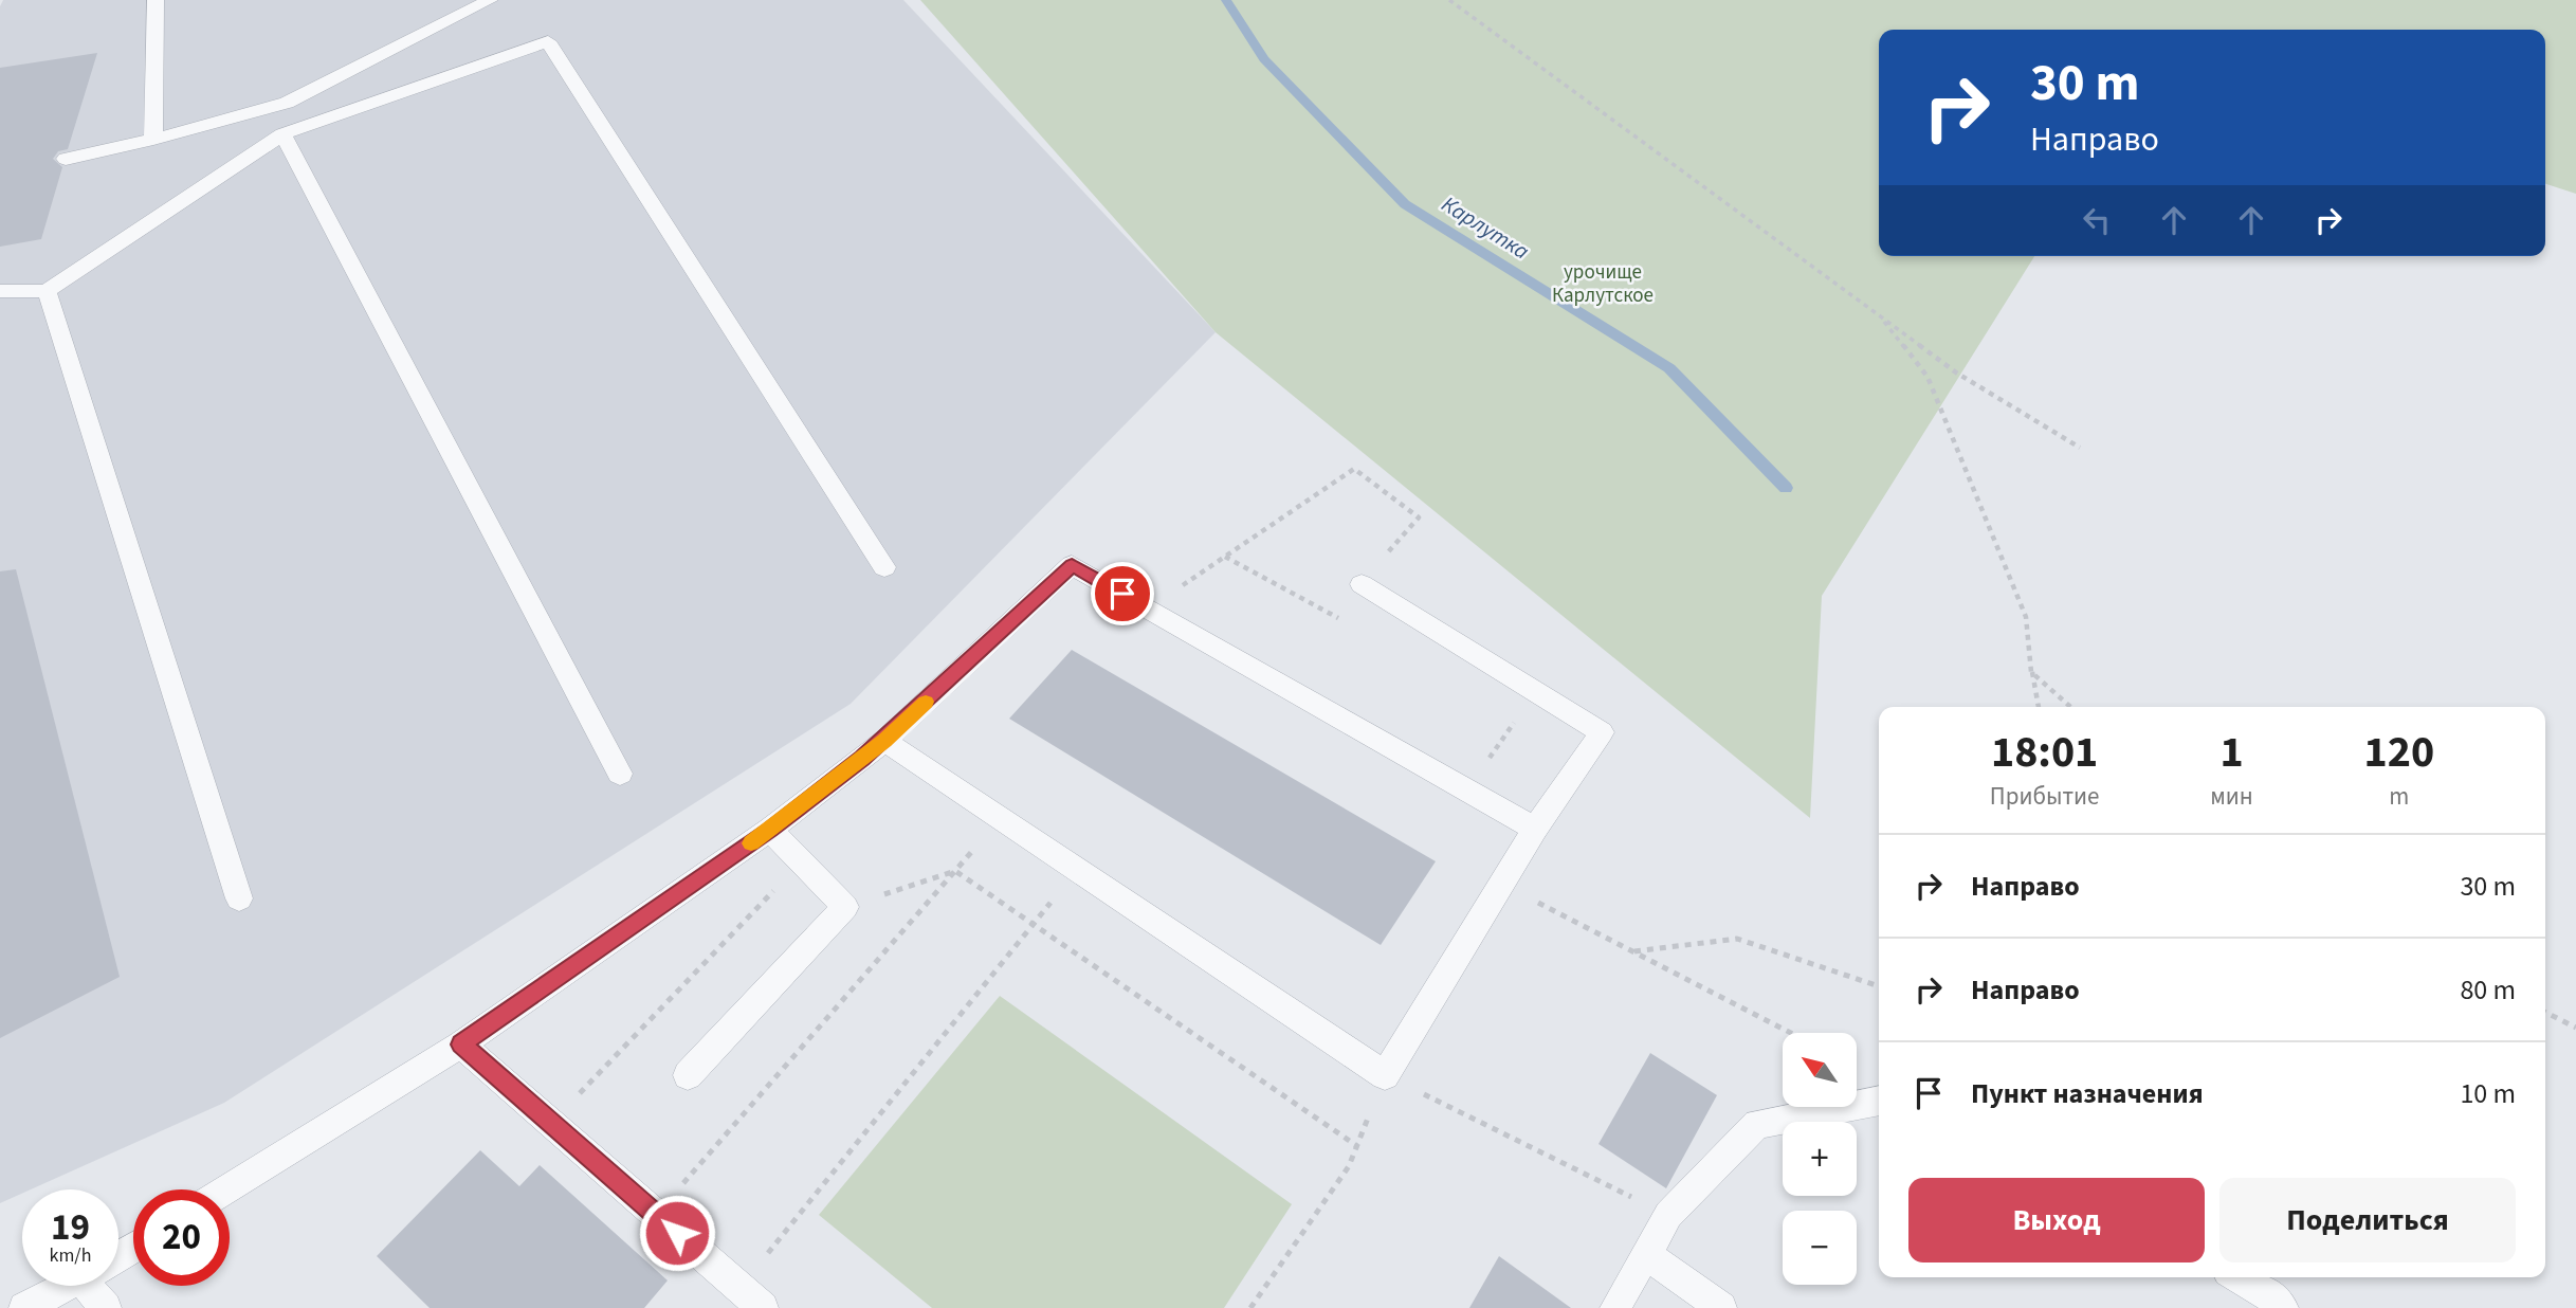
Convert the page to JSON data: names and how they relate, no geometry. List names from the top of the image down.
{
  "water": ["Карлутка"],
  "parks": ["урочище Карлутское"],
  "north": "top left",
  "page": {
    "turn": ["30 m", "Направо"],
    "eta": [
      "18:01",
      "Прибытие",
      "1",
      "мин",
      "120",
      "m"
    ],
    "list": [
      {
        "name": "Направо",
        "value": "30 m"
      },
      {
        "name": "Направо",
        "value": "80 m"
      },
      {
        "name": "Пункт назначения",
        "value": "10 m"
      }
    ],
    "map_buttons": ["+", "−"],
    "buttons": ["Выход", "Поделиться"],
    "speed": "19 km/h",
    "limit": "20"
  }
}
